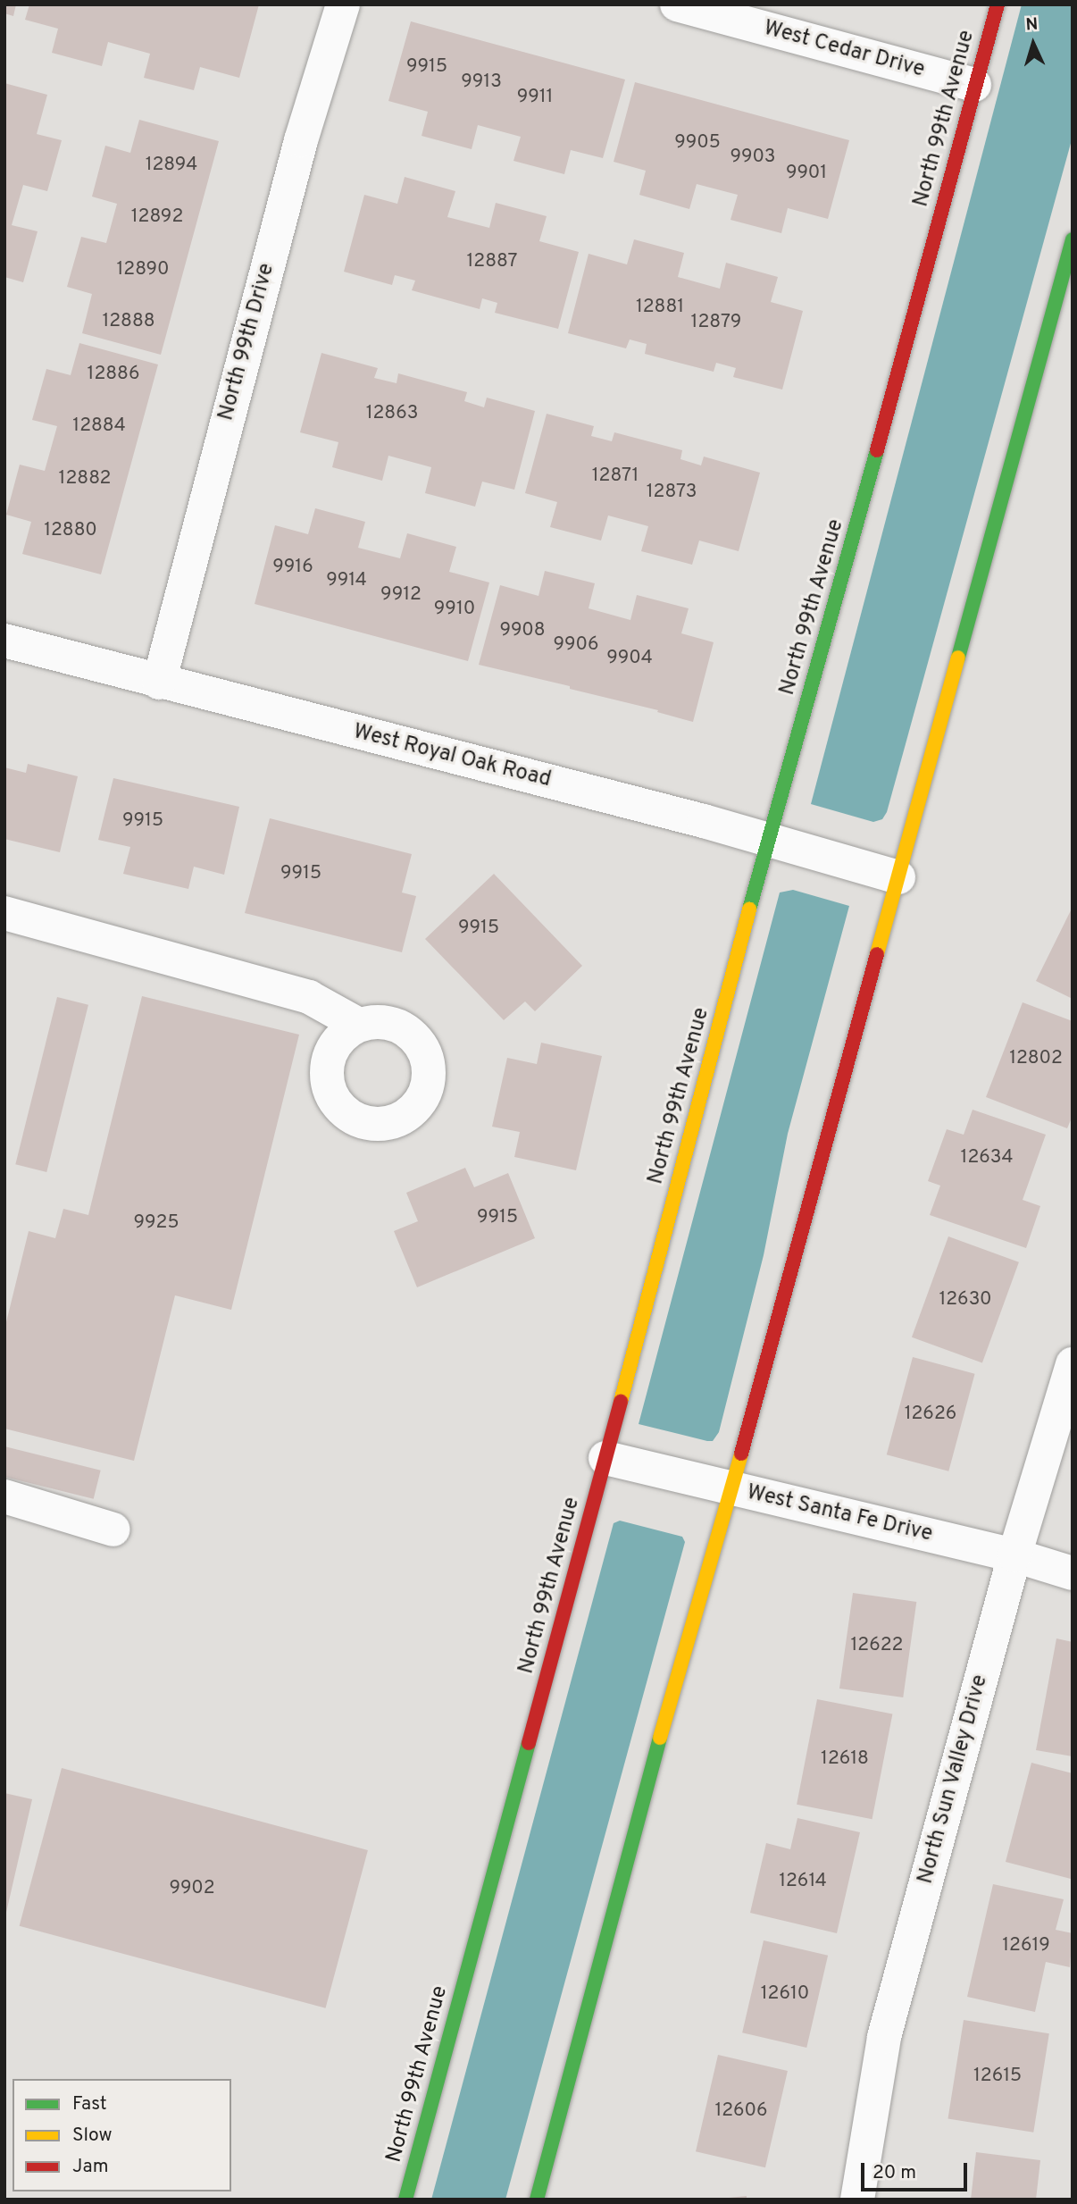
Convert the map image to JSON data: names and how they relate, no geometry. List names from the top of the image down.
{
  "streets": {
    "main road": ["North 99th Avenue"],
    "street": [
      "West Cedar Drive",
      "North 99th Drive",
      "West Royal Oak Road",
      "West Santa Fe Drive",
      "North Sun Valley Drive"
    ]
  },
  "crossings": [
    ["West Cedar Drive", "North 99th Avenue"],
    ["North 99th Avenue", "West Royal Oak Road"],
    ["North 99th Avenue", "West Santa Fe Drive"],
    ["North 99th Drive", "West Royal Oak Road"],
    ["West Santa Fe Drive", "North Sun Valley Drive"]
  ],
  "house_numbers": [
    "9915",
    "9913",
    "9911",
    "9905",
    "9903",
    "12894",
    "9901",
    "12892",
    "12887",
    "12890",
    "12881",
    "12888",
    "12879",
    "12886",
    "12863",
    "12884",
    "12871",
    "12882",
    "12873",
    "12880",
    "9916",
    "9914",
    "9912",
    "9910",
    "9908",
    "9906",
    "9904",
    "9915",
    "9915",
    "9915",
    "12802",
    "12634",
    "9915",
    "9925",
    "12630",
    "12626",
    "12622",
    "12618",
    "12614",
    "9902",
    "12619",
    "12610",
    "12615",
    "12606"
  ],
  "legend": ["Fast", "Slow", "Jam"],
  "scale_bar": "20 m",
  "north": "top"
}
